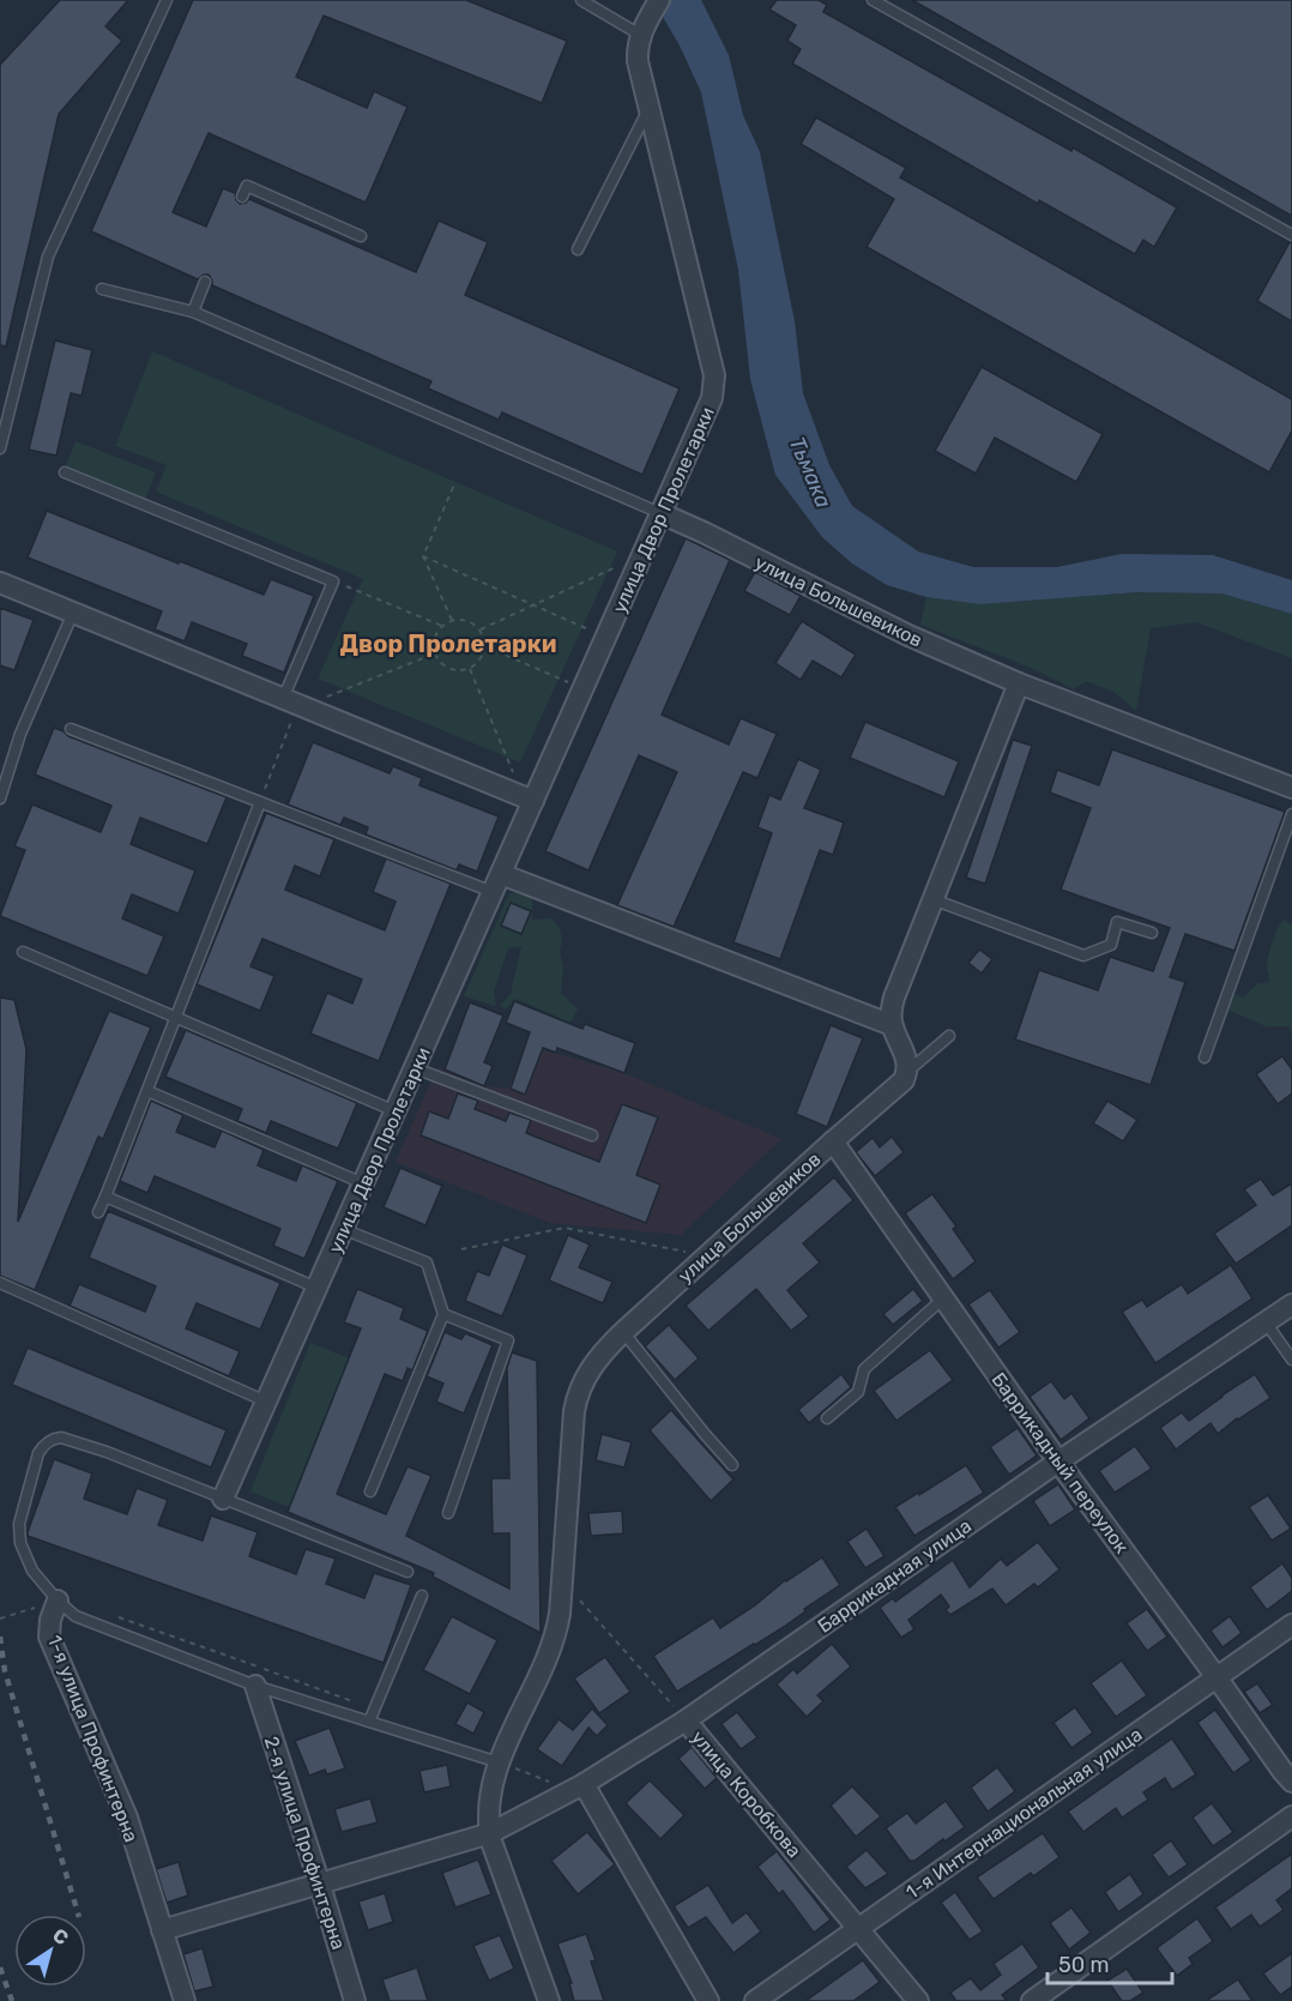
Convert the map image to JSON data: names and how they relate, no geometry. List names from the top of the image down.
{
  "streets": {
    "street": [
      "улица Двор Пролетарки",
      "улица Большевиков",
      "Баррикадный переулок",
      "Баррикадная улица",
      "1-я улица Профинтерна",
      "улица Коробкова",
      "1-я Интернациональная улица",
      "2-я улица Профинтерна"
    ]
  },
  "crossings": [
    ["улица Двор Пролетарки", "улица Большевиков"],
    ["улица Большевиков", "Баррикадный переулок"],
    ["улица Большевиков", "Баррикадная улица"],
    ["Баррикадный переулок", "Баррикадная улица"],
    ["Баррикадный переулок", "1-я Интернациональная улица"],
    ["Баррикадная улица", "1-я улица Профинтерна"],
    ["Баррикадная улица", "улица Коробкова"],
    ["Баррикадная улица", "2-я улица Профинтерна"],
    ["улица Коробкова", "1-я Интернациональная улица"]
  ],
  "districts": ["Двор Пролетарки"],
  "water": ["Тьмака"],
  "scale_bar": "50 m",
  "north": "top right"
}
